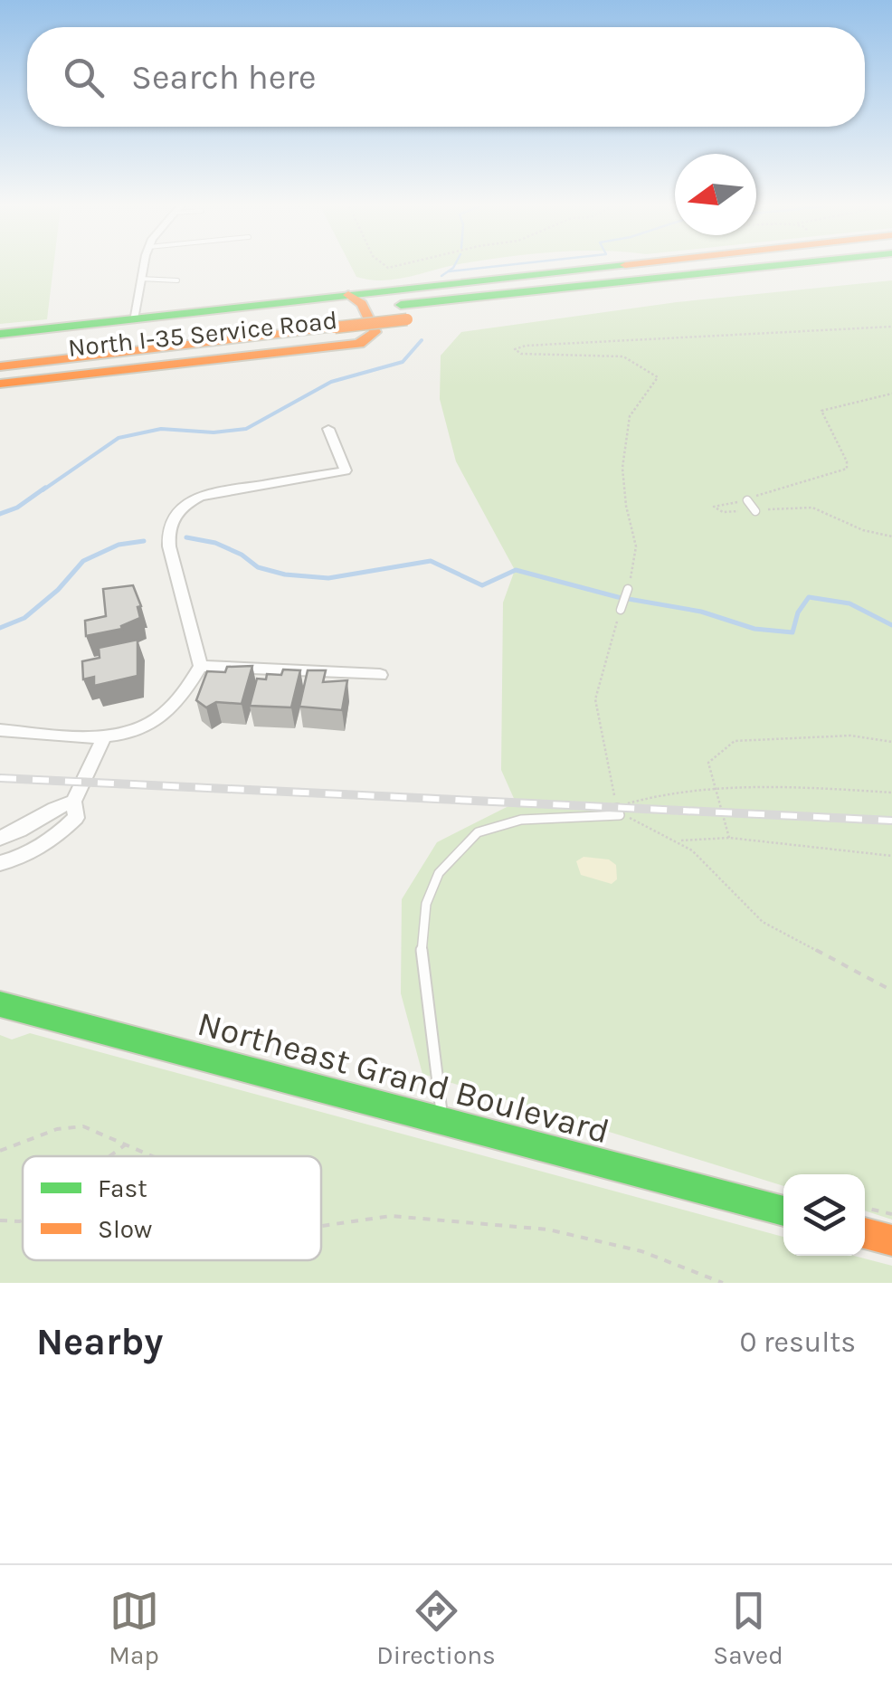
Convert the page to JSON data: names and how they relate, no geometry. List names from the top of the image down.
{
  "streets": {
    "main road": ["North I-35 Service Road", "Northeast Grand Boulevard"]
  },
  "legend": ["Fast", "Slow"],
  "north": "left",
  "page": {
    "search": "Search here",
    "heading": ["Nearby", "0 results"],
    "nav": ["Map", "Directions", "Saved"]
  }
}
